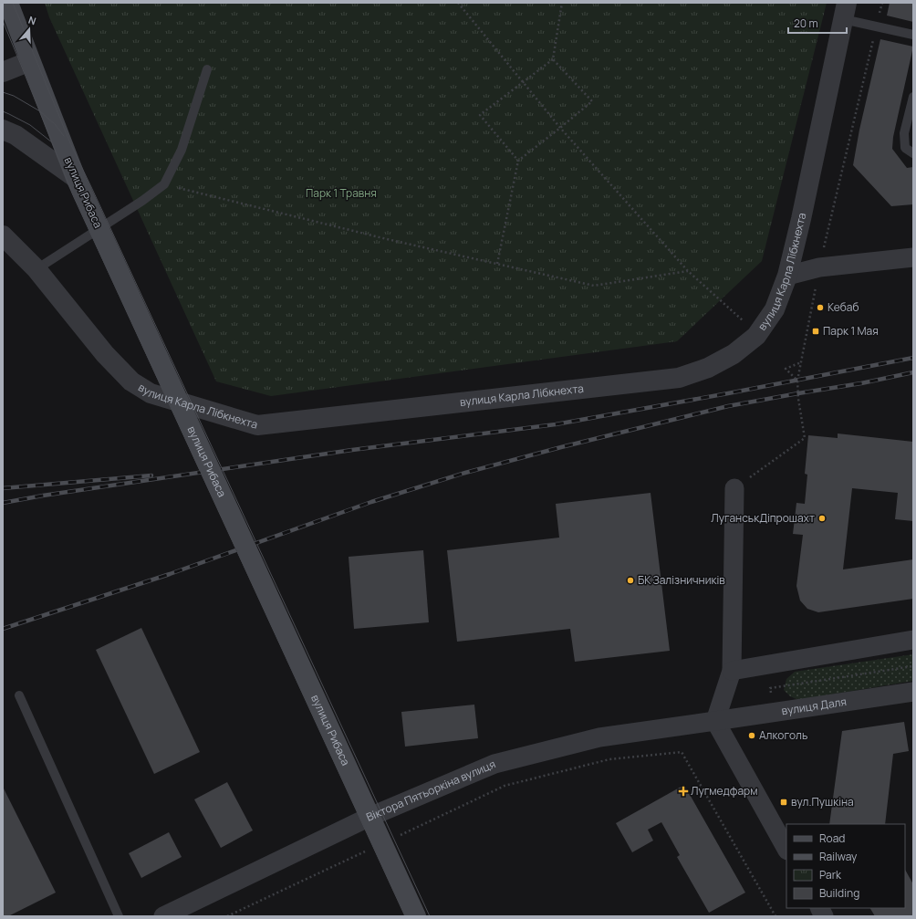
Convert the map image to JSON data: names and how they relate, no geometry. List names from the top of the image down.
{
  "streets": {
    "main road": ["вулиця Рибаса"],
    "street": ["вулиця Карла Лібкнехта", "вулиця Даля", "Віктора Пятьоркіна вулиця"]
  },
  "crossings": [
    ["вулиця Даля", "Віктора Пятьоркіна вулиця"]
  ],
  "parks": ["Парк 1 Травня"],
  "places": {
    "other": [
      "Кебаб",
      "ЛуганськДіпрошахт",
      "БК Залізничників",
      "Алкоголь"
    ],
    "transit": ["Парк 1 Мая", "вул.Пушкіна"],
    "health": ["Лугмедфарм"]
  },
  "legend": [
    "Road",
    "Railway",
    "Park",
    "Building"
  ],
  "scale_bar": "20 m",
  "north": "top"
}
